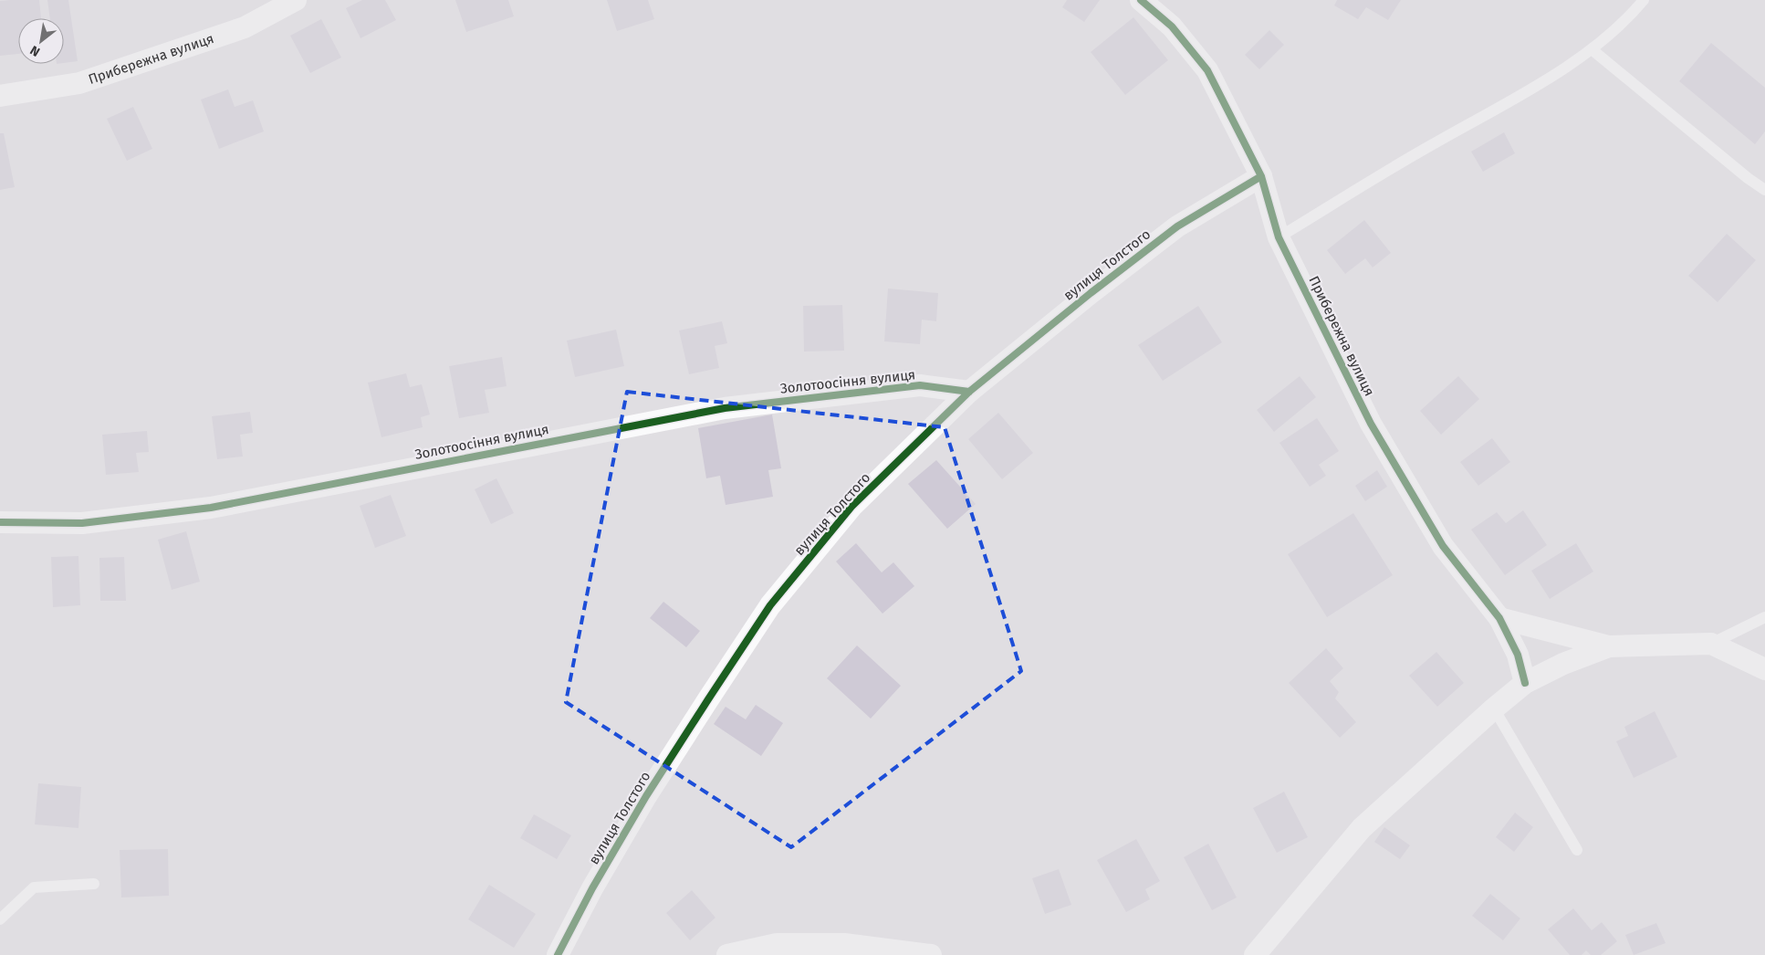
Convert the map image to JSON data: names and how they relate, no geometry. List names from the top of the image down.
{
  "streets": {
    "street": ["Прибережна вулиця", "вулиця Толстого", "Золотоосіння вулиця"]
  },
  "crossings": [
    ["Прибережна вулиця", "вулиця Толстого"],
    ["вулиця Толстого", "Золотоосіння вулиця"]
  ],
  "north": "bottom left"
}
